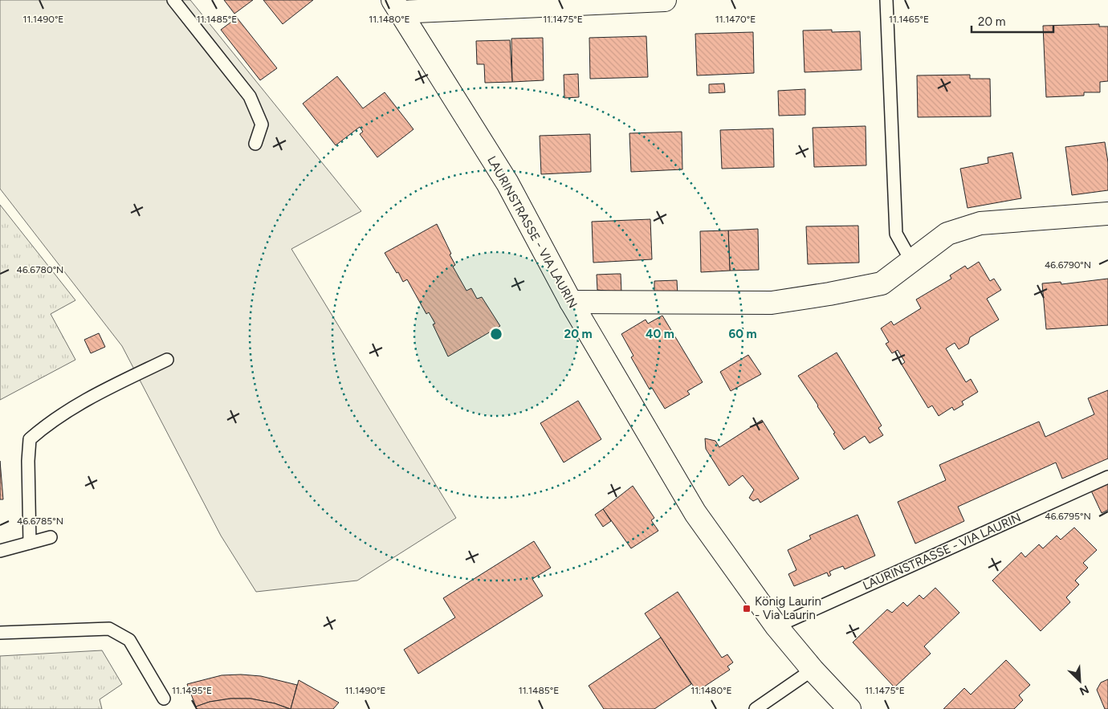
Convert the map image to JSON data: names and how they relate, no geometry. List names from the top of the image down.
{
  "streets": {
    "street": ["LAURINSTRASSE - VIA LAURIN"]
  },
  "places": {
    "transit": ["König Laurin - Via Laurin"]
  },
  "scale_bar": "20 m",
  "north": "bottom right",
  "coordinates": [
    "11.1490°E",
    "11.1485°E",
    "11.1480°E",
    "11.1475°E",
    "11.1470°E",
    "11.1465°E",
    "46.6790°N",
    "46.6780°N",
    "46.6795°N",
    "46.6785°N",
    "11.1495°E"
  ],
  "rings": ["20 m", "40 m", "60 m"]
}
